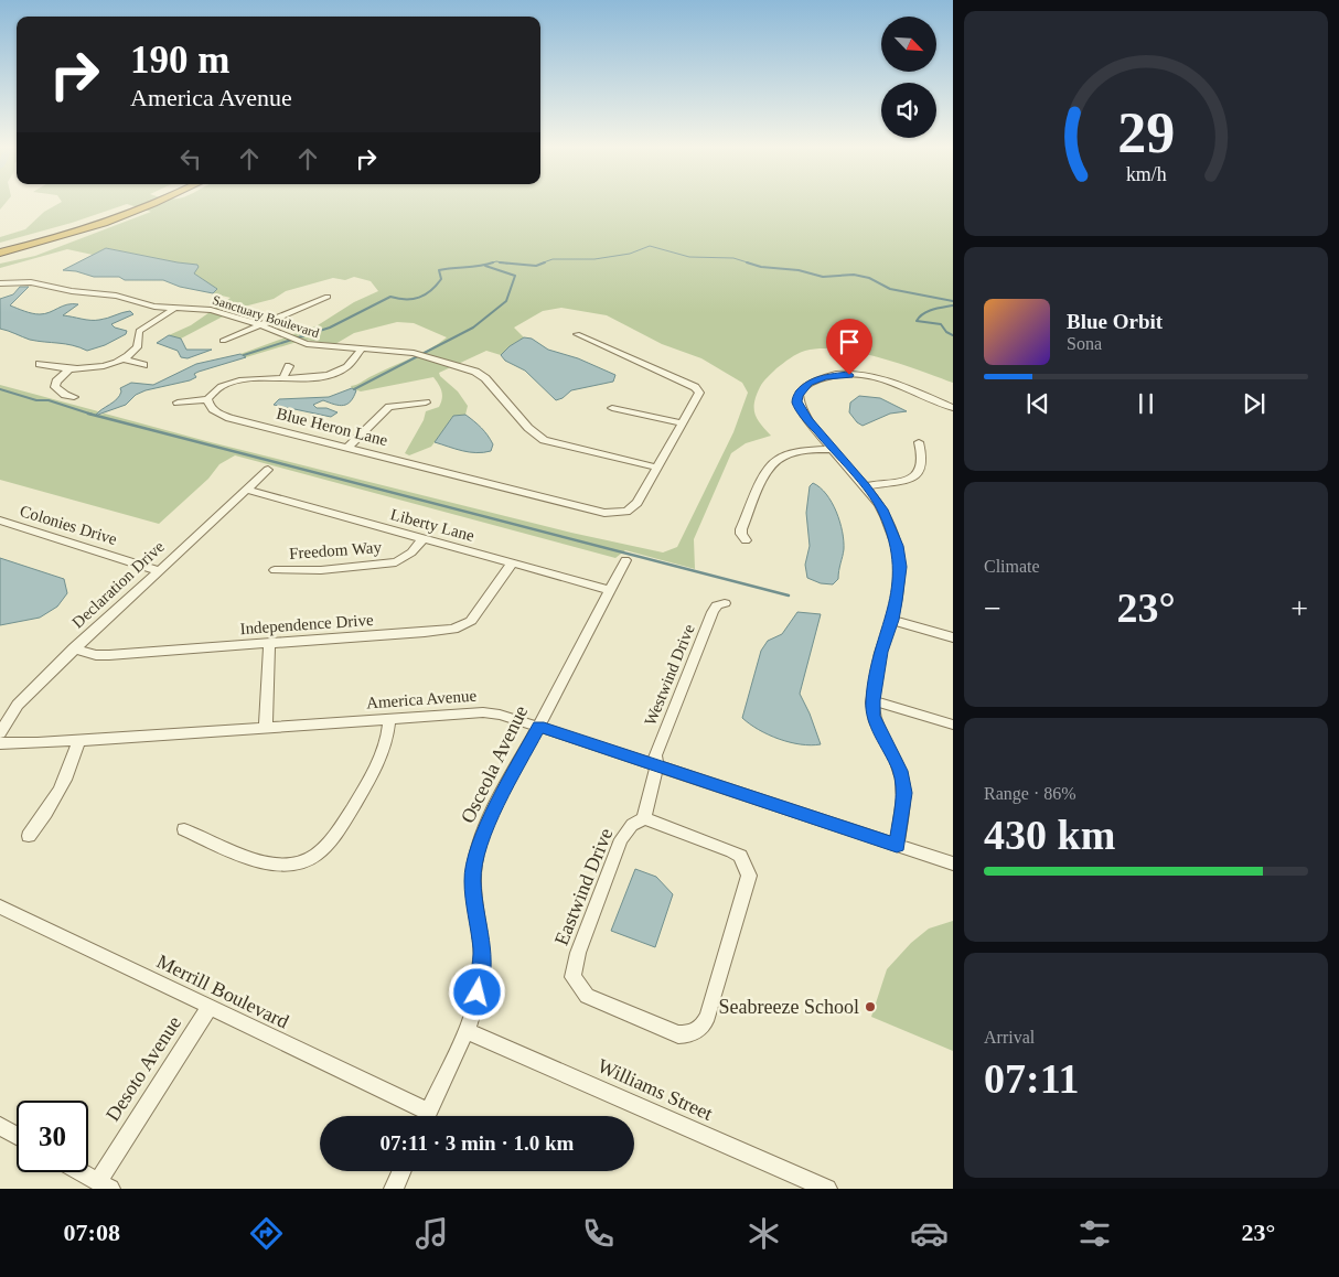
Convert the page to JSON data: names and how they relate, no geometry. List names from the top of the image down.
{
  "streets": {
    "street": [
      "Sanctuary Boulevard",
      "Blue Heron Lane",
      "Colonies Drive",
      "Liberty Lane",
      "Freedom Way",
      "Declaration Drive",
      "Independence Drive",
      "Westwind Drive",
      "America Avenue",
      "Osceola Avenue",
      "Eastwind Drive",
      "Merrill Boulevard",
      "Desoto Avenue",
      "Williams Street"
    ]
  },
  "crossings": [
    ["Sanctuary Boulevard", "Blue Heron Lane"],
    ["Colonies Drive", "Declaration Drive"],
    ["Liberty Lane", "Freedom Way"],
    ["Liberty Lane", "Declaration Drive"],
    ["Liberty Lane", "Independence Drive"],
    ["Liberty Lane", "Osceola Avenue"],
    ["Declaration Drive", "Independence Drive"],
    ["Westwind Drive", "America Avenue"],
    ["America Avenue", "Osceola Avenue"],
    ["Osceola Avenue", "Williams Street"],
    ["Merrill Boulevard", "Desoto Avenue"]
  ],
  "places": ["Seabreeze School"],
  "north": "bottom right",
  "page": {
    "turn": ["190 m", "America Avenue"],
    "song": ["Blue Orbit", "Sona"],
    "tile": [
      "Climate",
      ["Range · 86%", "430 km"],
      ["Arrival", "07:11"]
    ],
    "heat": ["−", "23°", "+"],
    "limit": "30",
    "trip": "07:11 · 3 min · 1.0 km",
    "tabs": ["07:08", "23°"],
    "gauge": ["29", "km/h"]
  }
}
